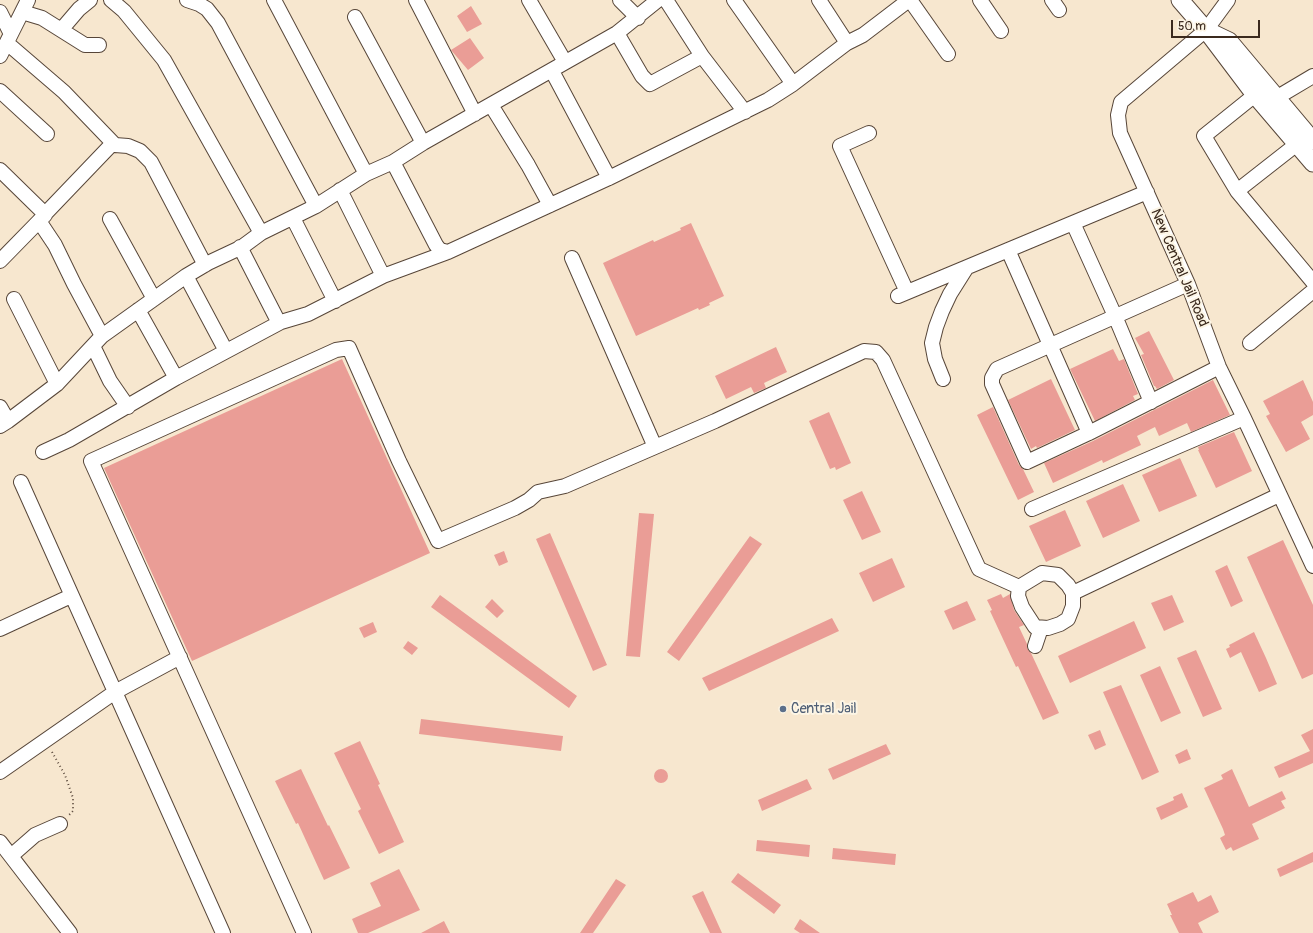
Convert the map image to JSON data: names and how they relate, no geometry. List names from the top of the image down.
{
  "streets": {
    "street": ["New Central Jail Road"]
  },
  "places": ["Central Jail"],
  "scale_bar": "50 m"
}
